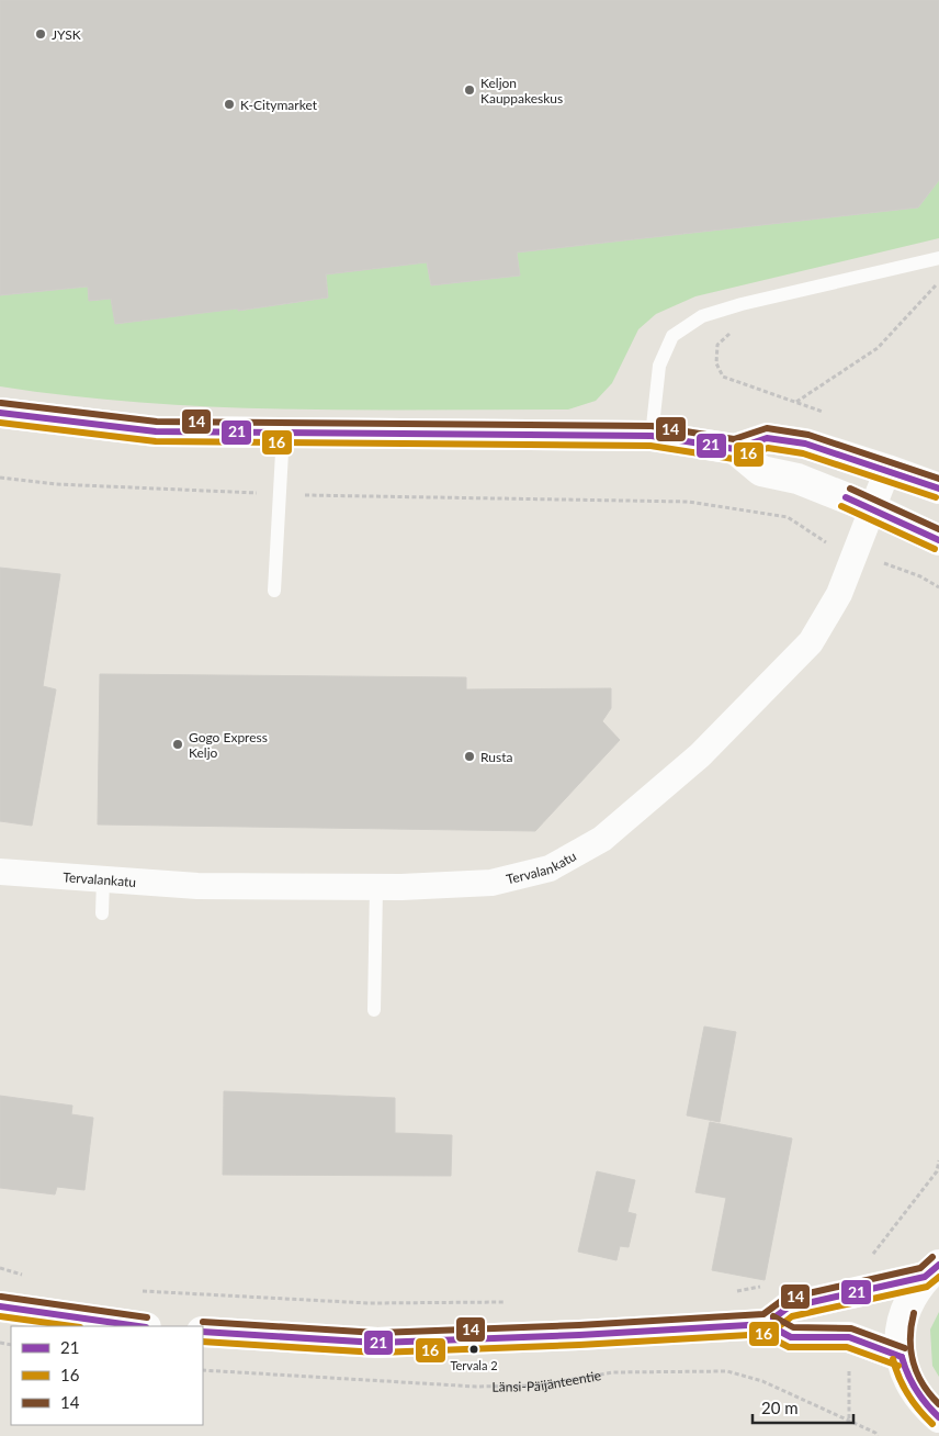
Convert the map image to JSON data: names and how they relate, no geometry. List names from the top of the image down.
{
  "streets": {
    "street": ["Tervalankatu"],
    "path": ["Länsi-Päijänteentie"]
  },
  "places": [
    "JYSK",
    "Keljon Kauppakeskus",
    "K-Citymarket",
    "Gogo Express Keljo",
    "Rusta",
    "Tervala 2"
  ],
  "lines": ["transit line 14", "transit line 21", "transit line 16"],
  "legend": ["21", "16", "14"],
  "scale_bar": "20 m"
}
